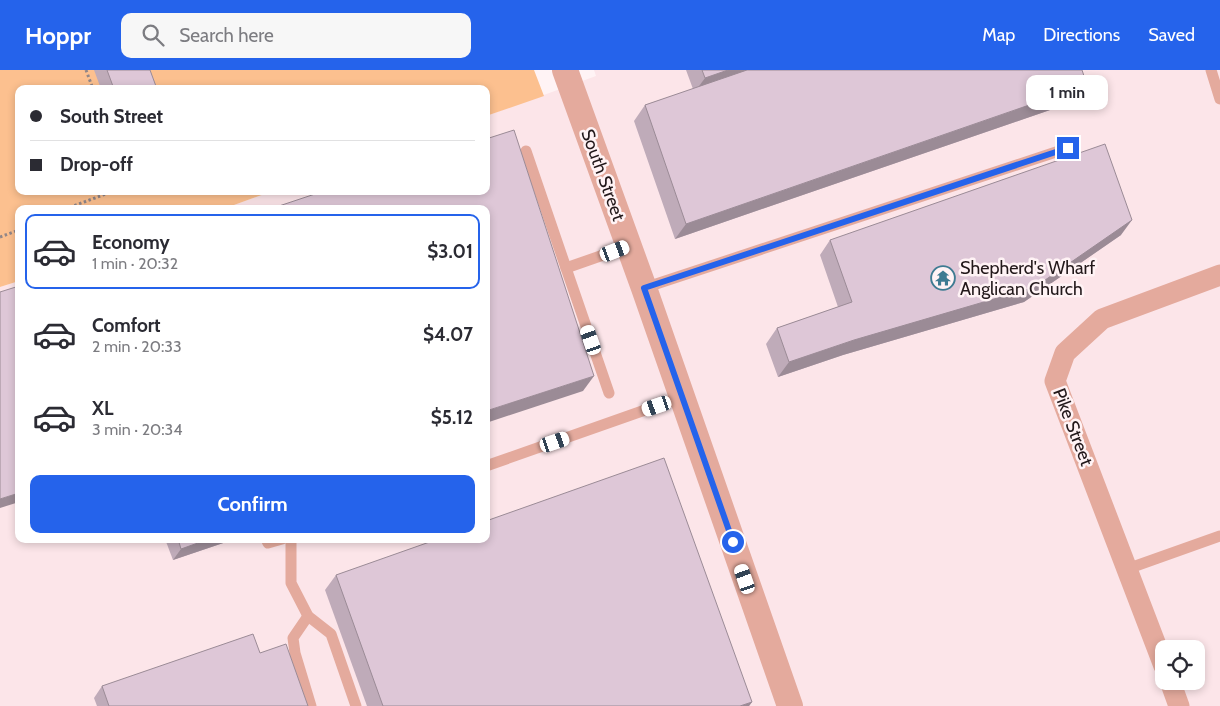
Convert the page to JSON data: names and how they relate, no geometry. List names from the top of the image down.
{
  "streets": {
    "street": ["South Street", "Pike Street"]
  },
  "places": {
    "temple": ["Shepherd's Wharf Anglican Church"]
  },
  "page": {
    "header": "Hoppr",
    "search": "Search here",
    "nav": ["Map", "Directions", "Saved"],
    "bubble": "1 min",
    "banner": ["South Street", "Drop-off"],
    "list": [
      {
        "name": "Economy",
        "note": "1 min · 20:32",
        "value": "$3.01"
      },
      {
        "name": "Comfort",
        "note": "2 min · 20:33",
        "value": "$4.07"
      },
      {
        "name": "XL",
        "note": "3 min · 20:34",
        "value": "$5.12"
      }
    ],
    "buttons": "Confirm"
  }
}
